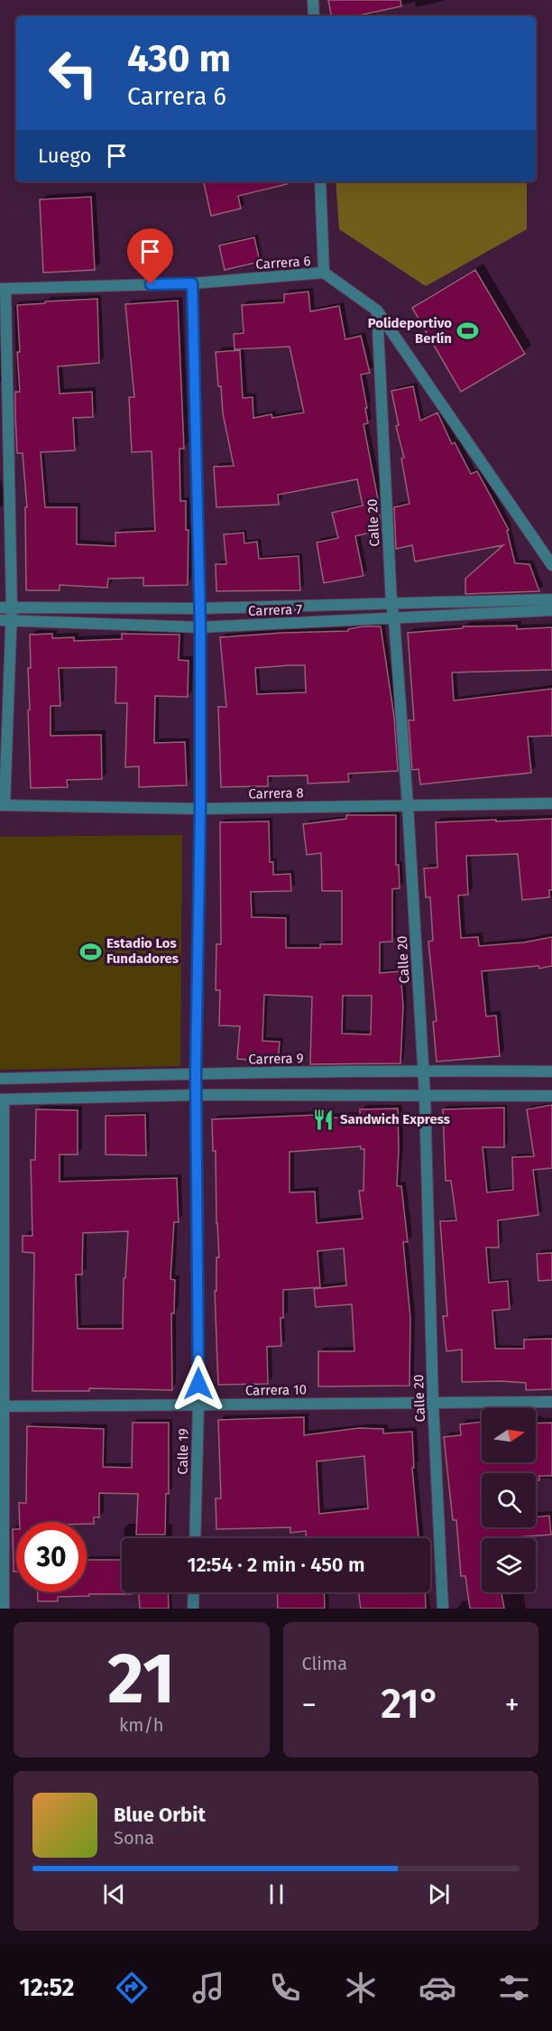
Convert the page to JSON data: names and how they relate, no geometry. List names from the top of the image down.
{
  "streets": {
    "street": [
      "Carrera 6",
      "Calle 20",
      "Carrera 7",
      "Carrera 8",
      "Carrera 9",
      "Carrera 10",
      "Calle 19"
    ]
  },
  "crossings": [
    ["Carrera 6", "Calle 20"],
    ["Carrera 6", "Calle 19"],
    ["Calle 20", "Carrera 7"],
    ["Calle 20", "Carrera 8"],
    ["Calle 20", "Carrera 9"],
    ["Calle 20", "Carrera 10"],
    ["Carrera 7", "Calle 19"],
    ["Carrera 8", "Calle 19"],
    ["Carrera 9", "Calle 19"],
    ["Carrera 10", "Calle 19"]
  ],
  "places": {
    "sports": ["Polideportivo Berlín", "Estadio Los Fundadores"],
    "restaurant": ["Sandwich Express"]
  },
  "north": "right",
  "page": {
    "turn": ["430 m", "Carrera 6"],
    "then": "Luego",
    "limit": "30",
    "trip": "12:54 · 2 min · 450 m",
    "tile": [
      ["21", "km/h"],
      "Clima"
    ],
    "heat": ["−", "21°", "+"],
    "song": ["Blue Orbit", "Sona"],
    "tabs": "12:52"
  }
}
